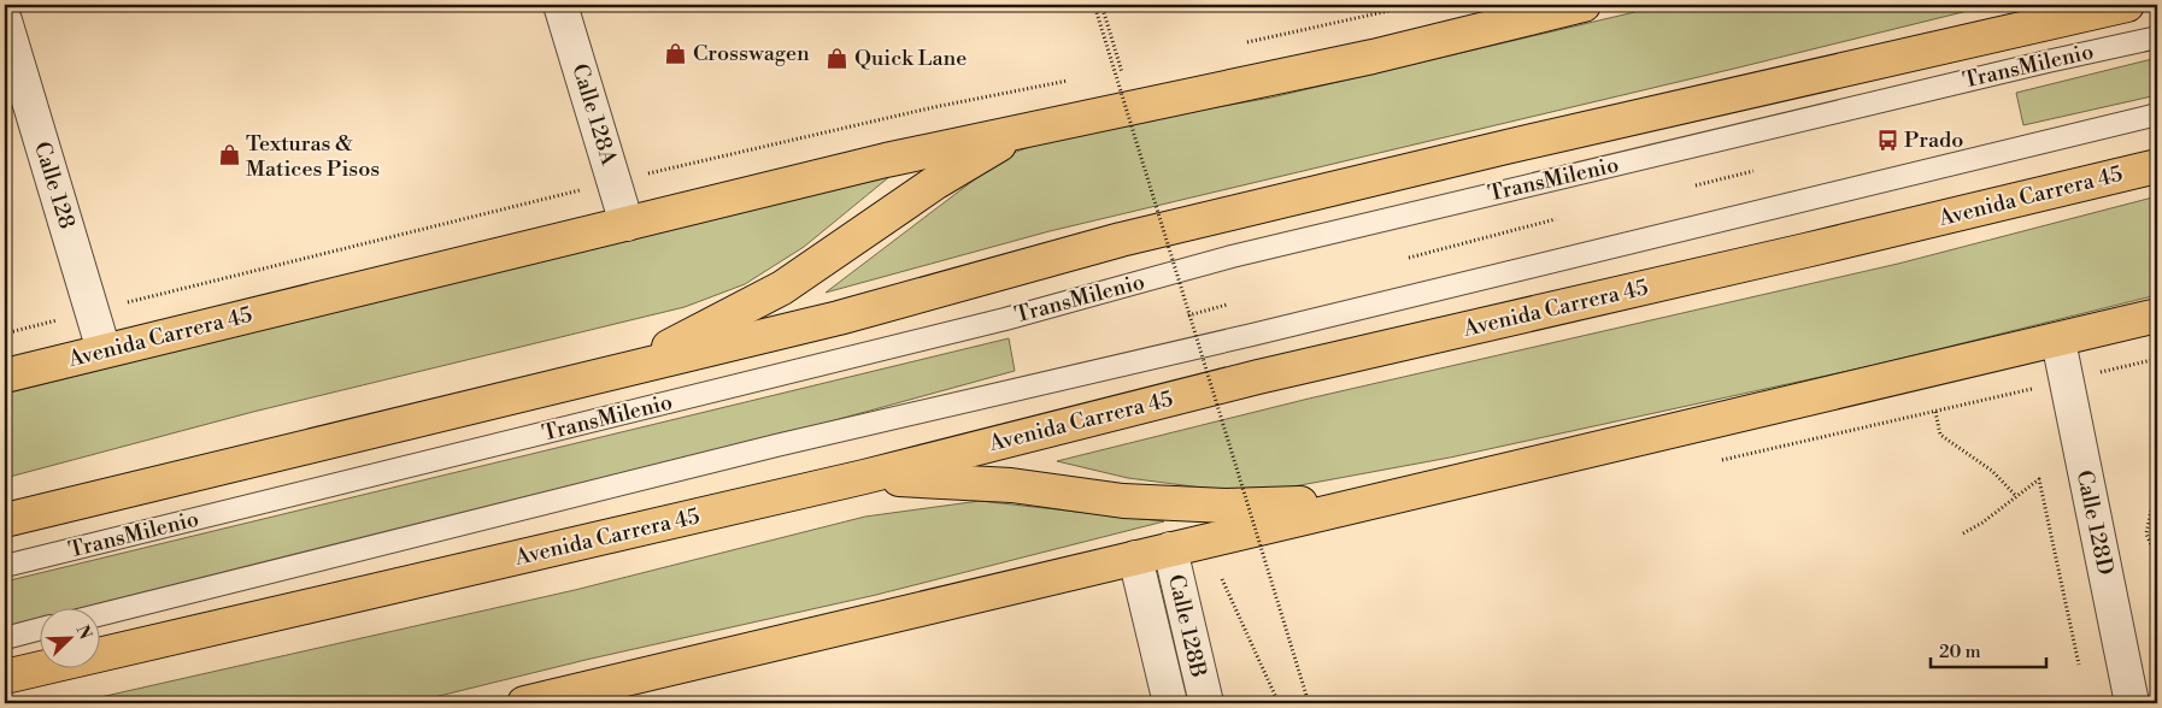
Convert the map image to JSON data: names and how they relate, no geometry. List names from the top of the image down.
{
  "streets": {
    "highway": ["Avenida Carrera 45"],
    "street": [
      "Calle 128A",
      "Calle 128",
      "Calle 128D",
      "Calle 128B"
    ],
    "lane": ["TransMilenio"]
  },
  "crossings": [
    ["Calle 128A", "Avenida Carrera 45"],
    ["Calle 128", "Avenida Carrera 45"]
  ],
  "places": {
    "shop": ["Crosswagen", "Quick Lane", "Texturas & Matices Pisos"],
    "bus stop": ["Prado"]
  },
  "scale_bar": "20 m",
  "north": "top right"
}
